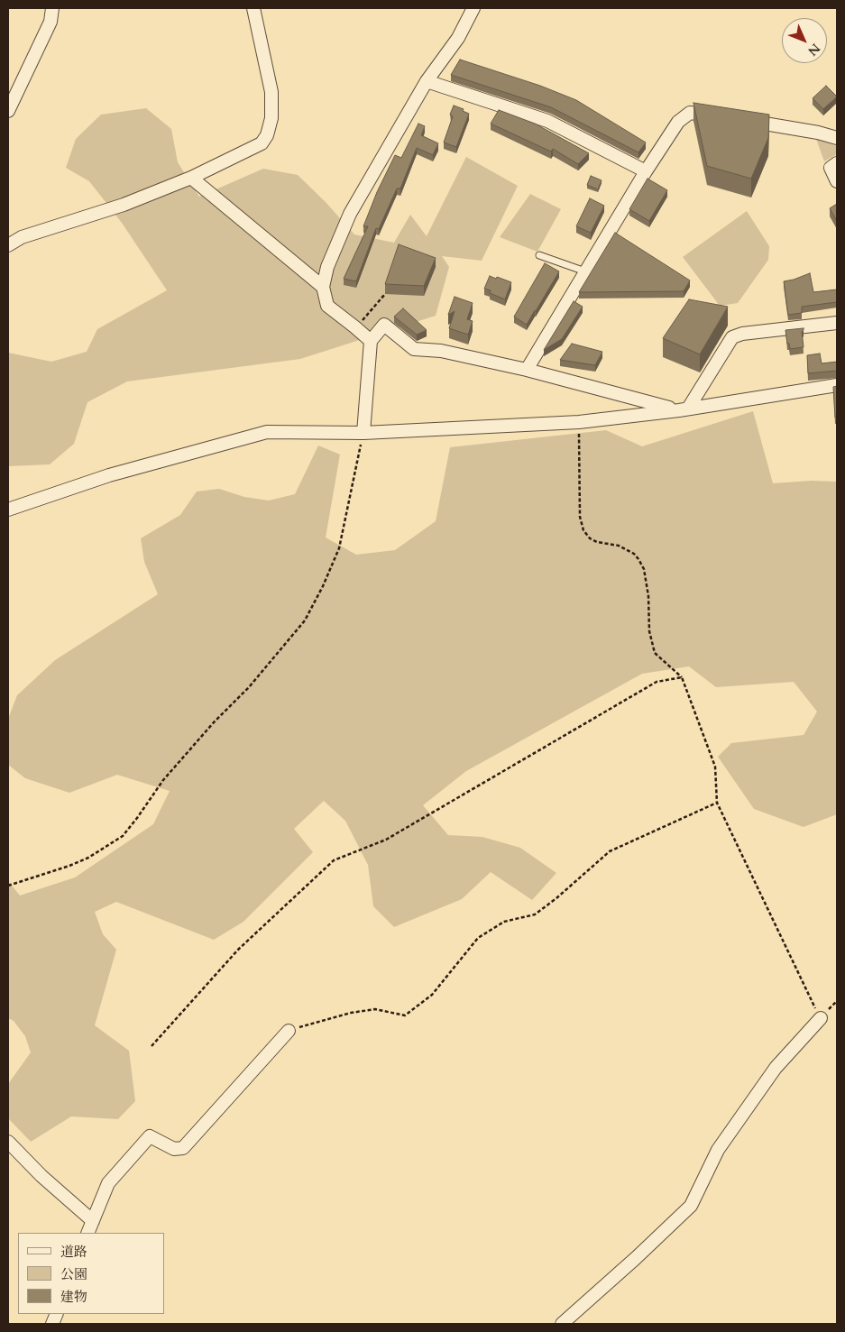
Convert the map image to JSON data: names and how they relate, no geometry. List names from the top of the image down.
{
  "legend": ["道路", "公園", "建物"],
  "north": "bottom right"
}
